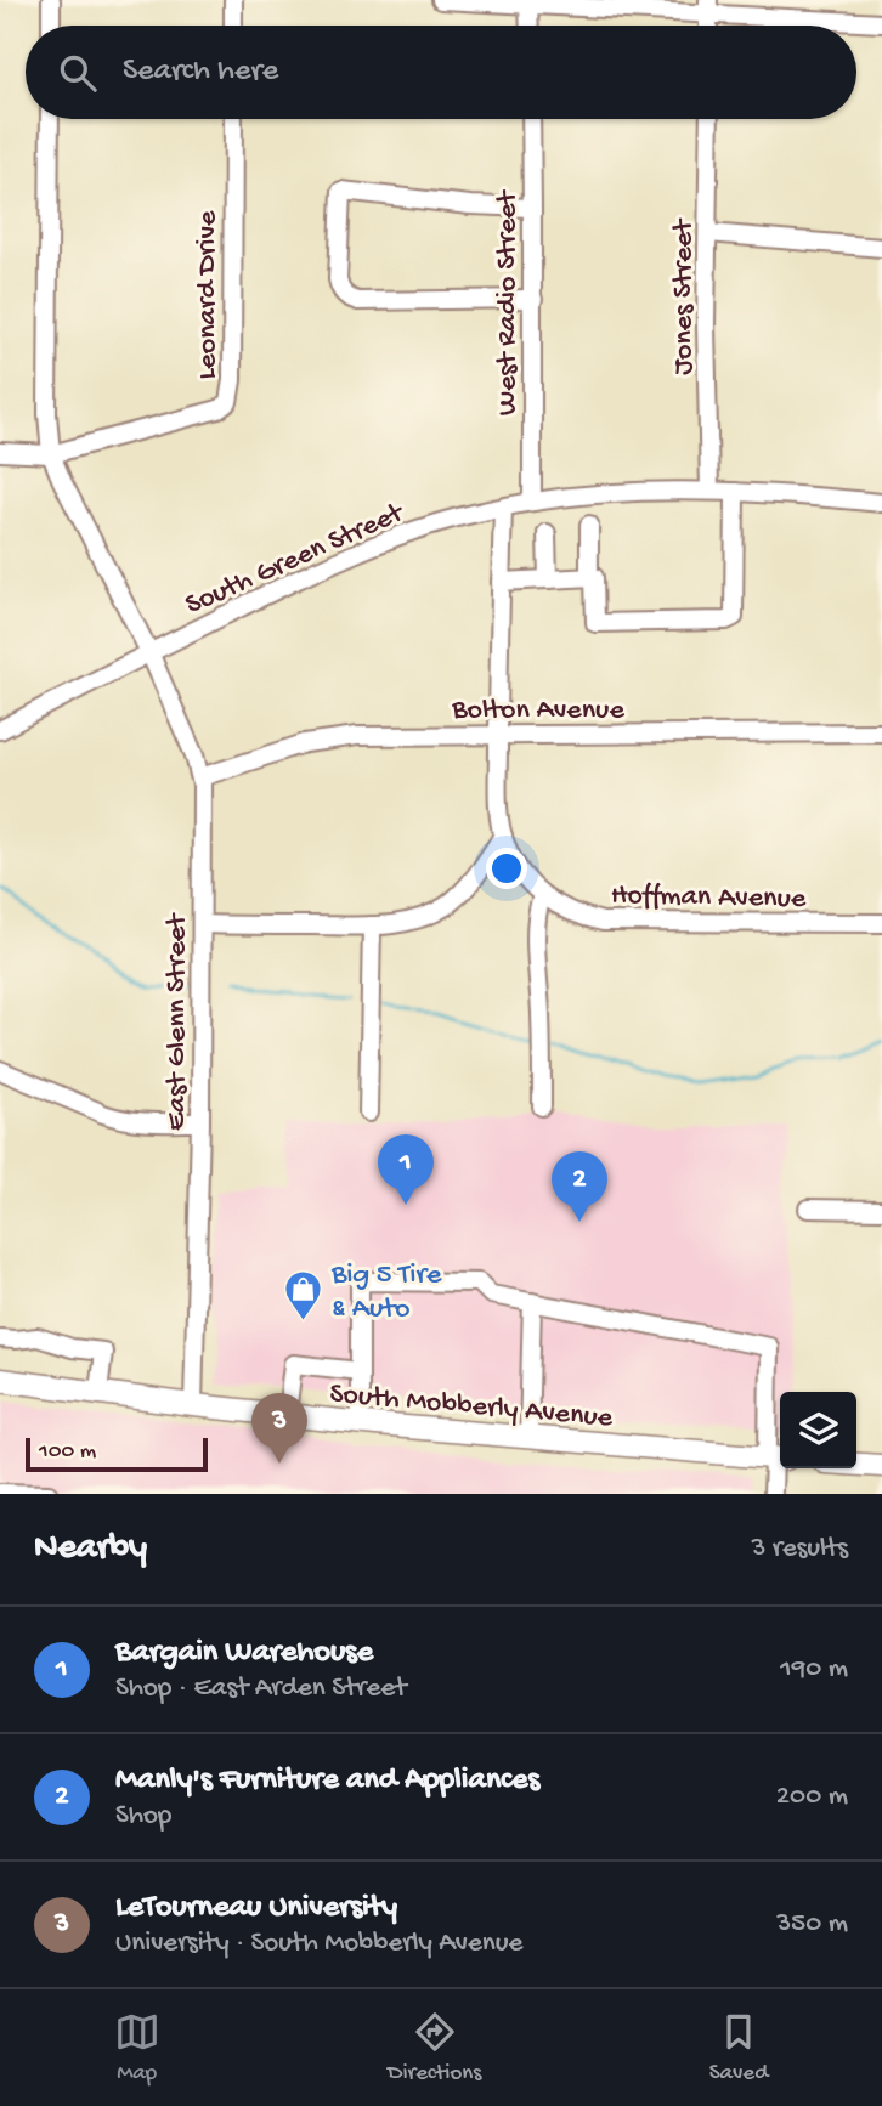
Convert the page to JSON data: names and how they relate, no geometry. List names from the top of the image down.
{
  "streets": {
    "main road": ["South Mobberly Avenue"],
    "street": [
      "Leonard Drive",
      "Jones Street",
      "West Radio Street",
      "South Green Street",
      "Bolton Avenue",
      "Hoffman Avenue",
      "East Glenn Street"
    ]
  },
  "crossings": [
    ["Leonard Drive", "East Glenn Street"],
    ["Jones Street", "South Green Street"],
    ["West Radio Street", "South Green Street"],
    ["South Green Street", "East Glenn Street"],
    ["Bolton Avenue", "East Glenn Street"],
    ["East Glenn Street", "South Mobberly Avenue"]
  ],
  "places": {
    "shop": ["Big 5 Tire & Auto"]
  },
  "scale_bar": "100 m",
  "page": {
    "search": "Search here",
    "pins": ["1", "2", "3"],
    "scale": "100 m",
    "heading": ["Nearby", "3 results"],
    "list": [
      {
        "mark": "1",
        "name": "Bargain Warehouse",
        "note": "Shop · East Arden Street",
        "value": "190 m"
      },
      {
        "mark": "2",
        "name": "Manly's Furniture and Appliances",
        "note": "Shop",
        "value": "200 m"
      },
      {
        "mark": "3",
        "name": "LeTourneau University",
        "note": "University · South Mobberly Avenue",
        "value": "350 m"
      }
    ],
    "nav": ["Map", "Directions", "Saved"]
  }
}
